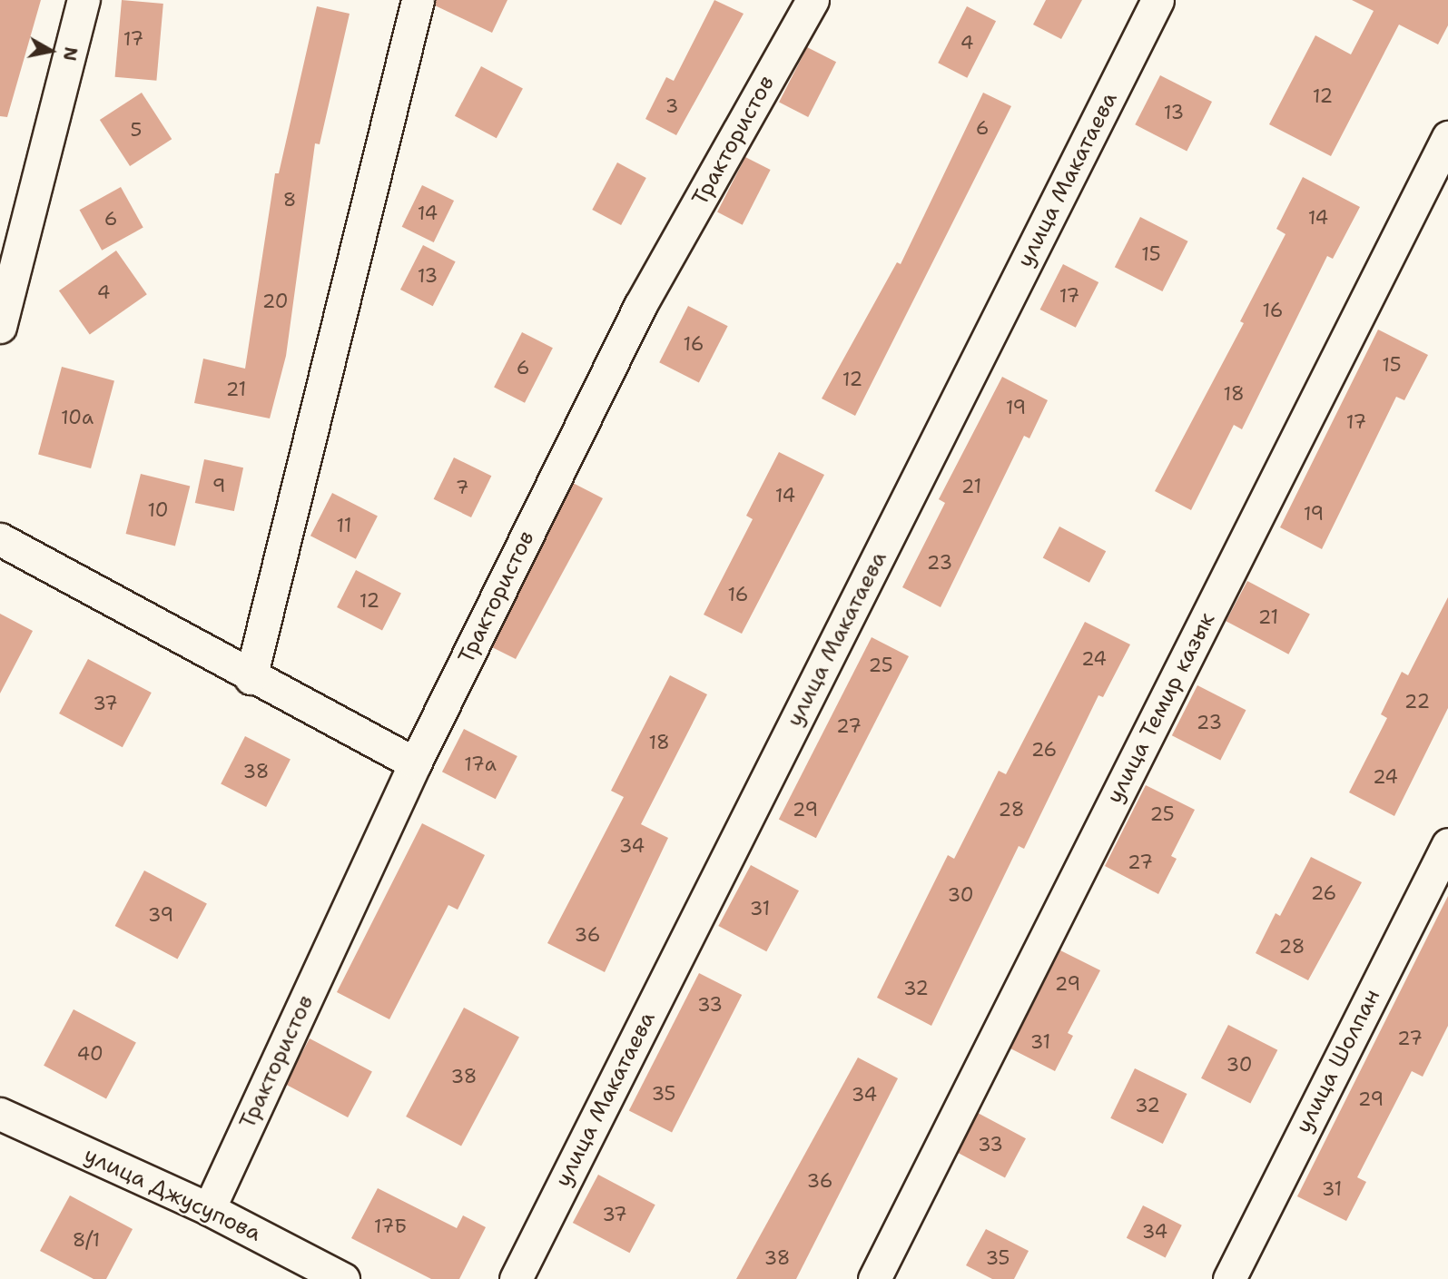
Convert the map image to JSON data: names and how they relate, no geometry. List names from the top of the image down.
{
  "streets": {
    "street": [
      "Трактористов",
      "улица Макатаева",
      "улица Темир казык",
      "улица Шолпан",
      "улица Джусупова"
    ]
  },
  "crossings": [
    ["Трактористов", "улица Джусупова"]
  ],
  "house_numbers": [
    "17",
    "4",
    "12",
    "3",
    "13",
    "6",
    "5",
    "8",
    "14",
    "14",
    "6",
    "15",
    "13",
    "4",
    "17",
    "20",
    "16",
    "16",
    "15",
    "6",
    "12",
    "21",
    "18",
    "19",
    "10а",
    "17",
    "9",
    "21",
    "7",
    "14",
    "10",
    "19",
    "11",
    "23",
    "16",
    "12",
    "21",
    "24",
    "25",
    "22",
    "37",
    "23",
    "27",
    "18",
    "26",
    "17а",
    "38",
    "24",
    "29",
    "28",
    "25",
    "34",
    "27",
    "26",
    "30",
    "31",
    "39",
    "36",
    "28",
    "29",
    "32",
    "33",
    "27",
    "31",
    "40",
    "30",
    "38",
    "35",
    "34",
    "29",
    "32",
    "33",
    "36",
    "31",
    "37",
    "17Б",
    "34",
    "8/1",
    "38",
    "35"
  ],
  "north": "right"
}
